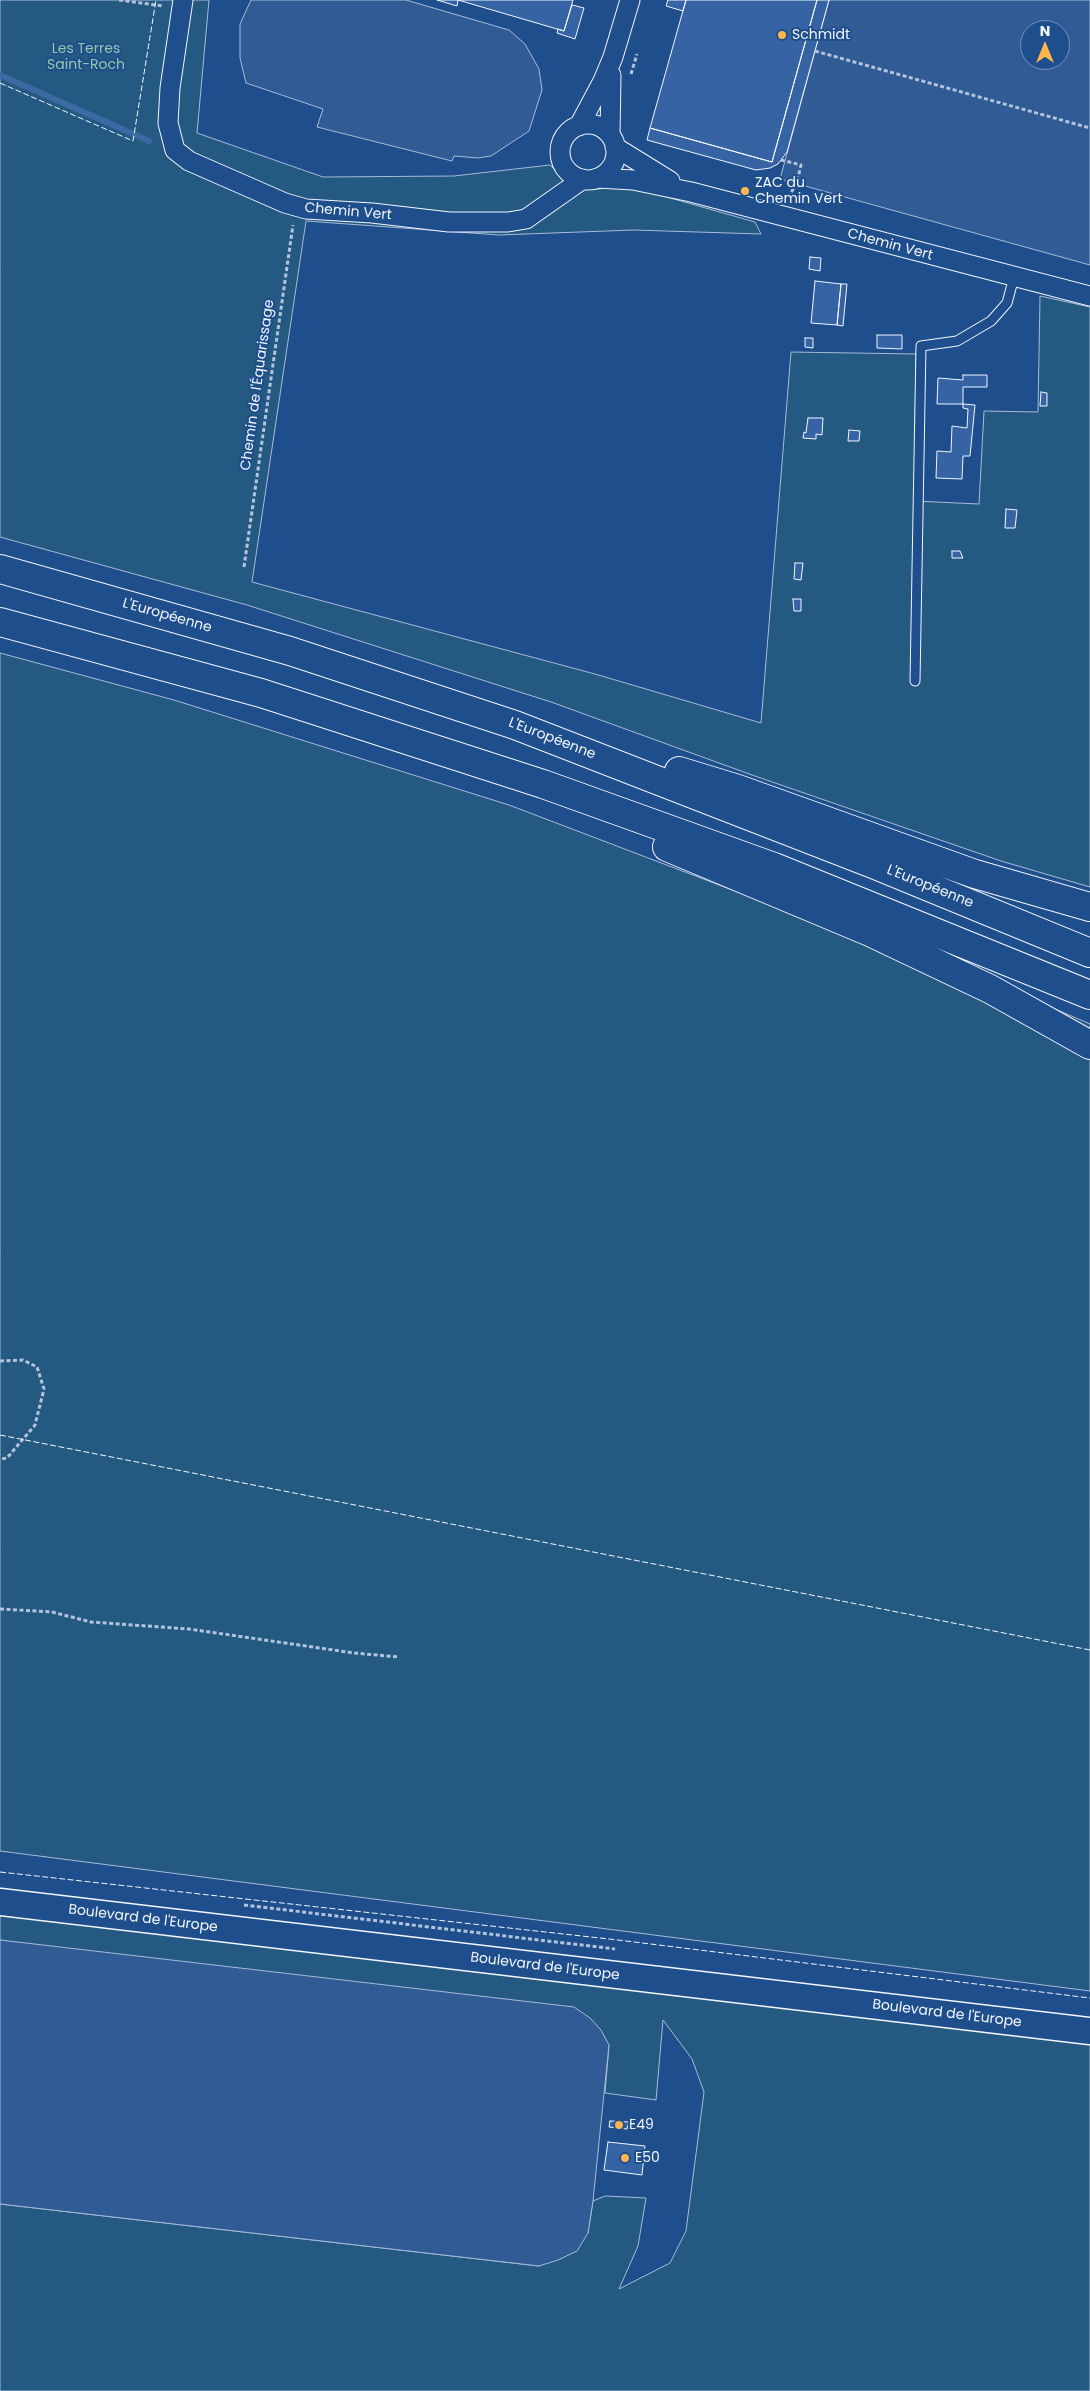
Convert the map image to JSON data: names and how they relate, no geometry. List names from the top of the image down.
{
  "streets": {
    "highway": ["L'Européenne"],
    "main road": ["Boulevard de l'Europe"],
    "street": ["Chemin Vert"],
    "path": ["Chemin de l'Équarissage"]
  },
  "crossings": [
    ["Chemin Vert", "Chemin de l'Équarissage"]
  ],
  "parks": ["Les Terres Saint-Roch"],
  "places": [
    "Schmidt",
    "ZAC du Chemin Vert",
    "E49",
    "E50"
  ],
  "north": "top"
}
